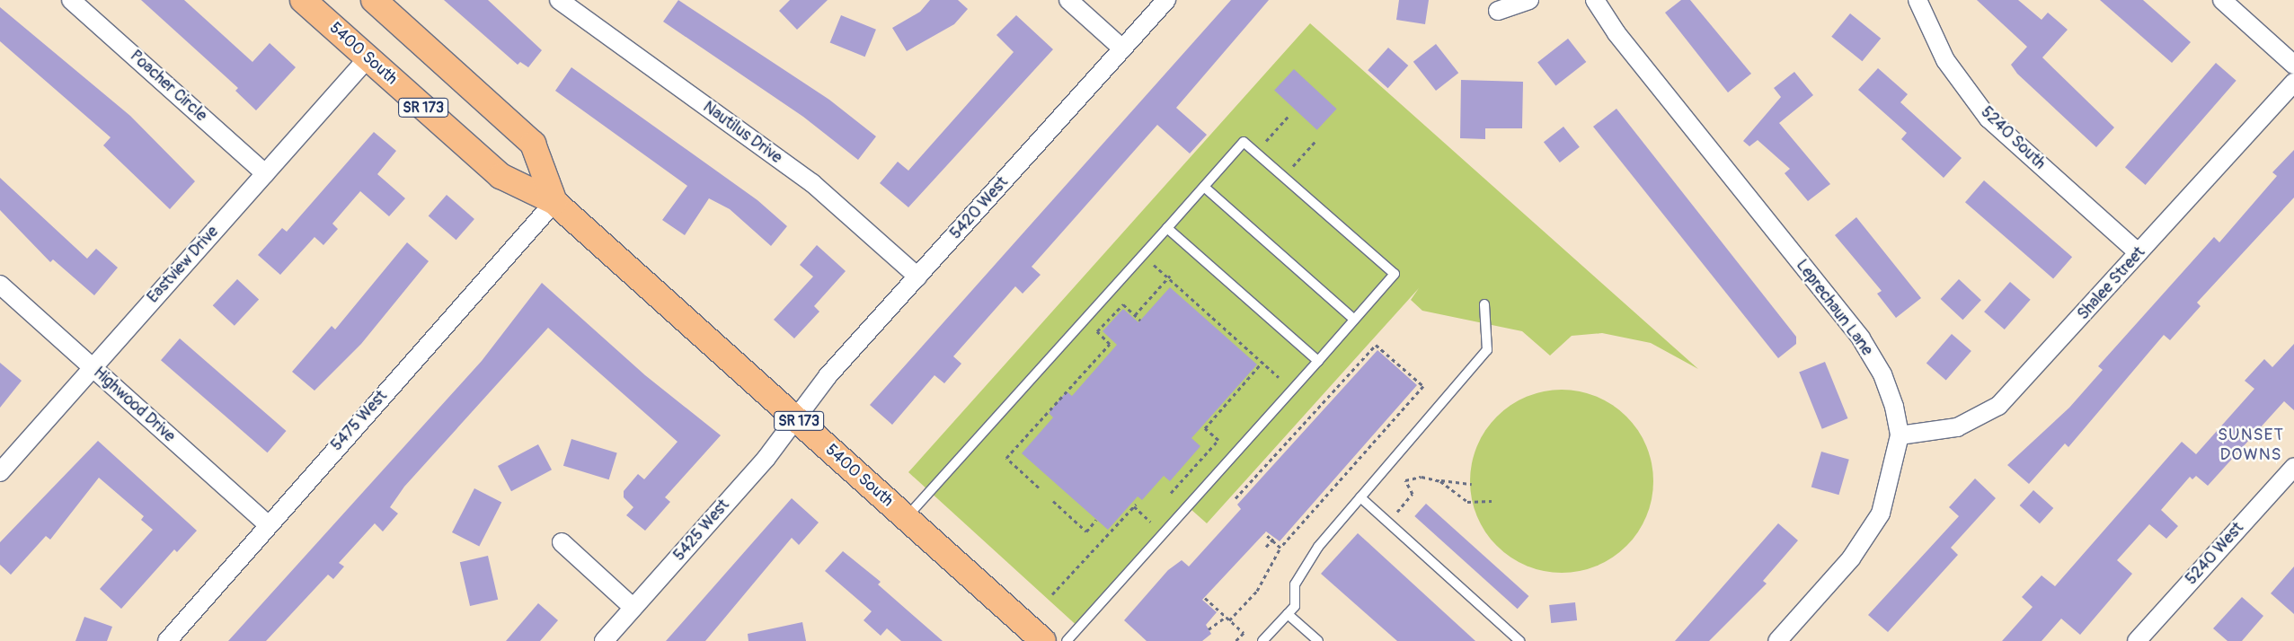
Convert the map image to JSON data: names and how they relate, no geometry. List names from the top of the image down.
{
  "streets": {
    "main road": ["5400 South", "SR 173"],
    "street": [
      "Poacher Circle",
      "Nautilus Drive",
      "5240 South",
      "5420 West",
      "Eastview Drive",
      "Shalee Street",
      "Leprechaun Lane",
      "Highwood Drive",
      "5475 West",
      "5425 West",
      "5240 West"
    ]
  },
  "crossings": [
    ["5400 South", "5420 West"],
    ["5400 South", "Eastview Drive"],
    ["5400 South", "5475 West"],
    ["5400 South", "5425 West"],
    ["Poacher Circle", "Eastview Drive"],
    ["Nautilus Drive", "5420 West"],
    ["5240 South", "Shalee Street"],
    ["5420 West", "5425 West"],
    ["Eastview Drive", "Highwood Drive"],
    ["Shalee Street", "Leprechaun Lane"],
    ["Highwood Drive", "5475 West"]
  ],
  "districts": ["SUNSET DOWNS"]
}
